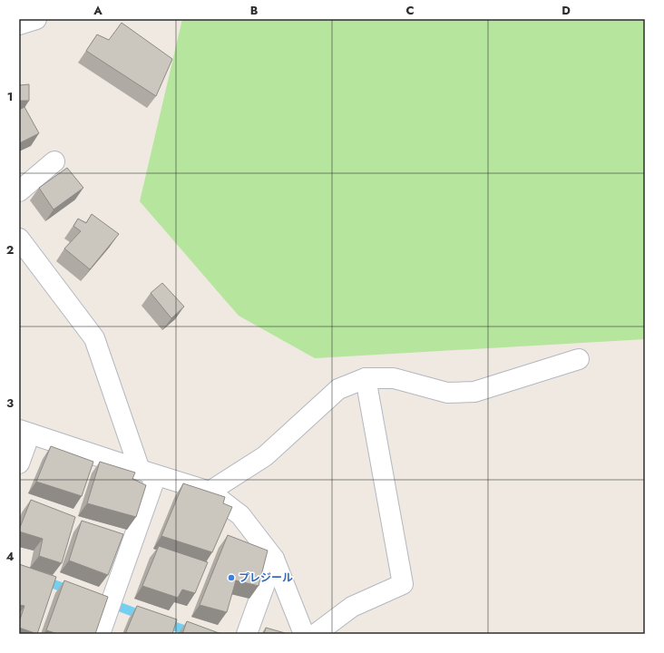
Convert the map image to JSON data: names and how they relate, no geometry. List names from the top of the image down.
{
  "places": ["プレジール"],
  "grid": {
    "columns": [
      "A",
      "B",
      "C",
      "D"
    ],
    "rows": [
      "1",
      "2",
      "3",
      "4"
    ]
  }
}
